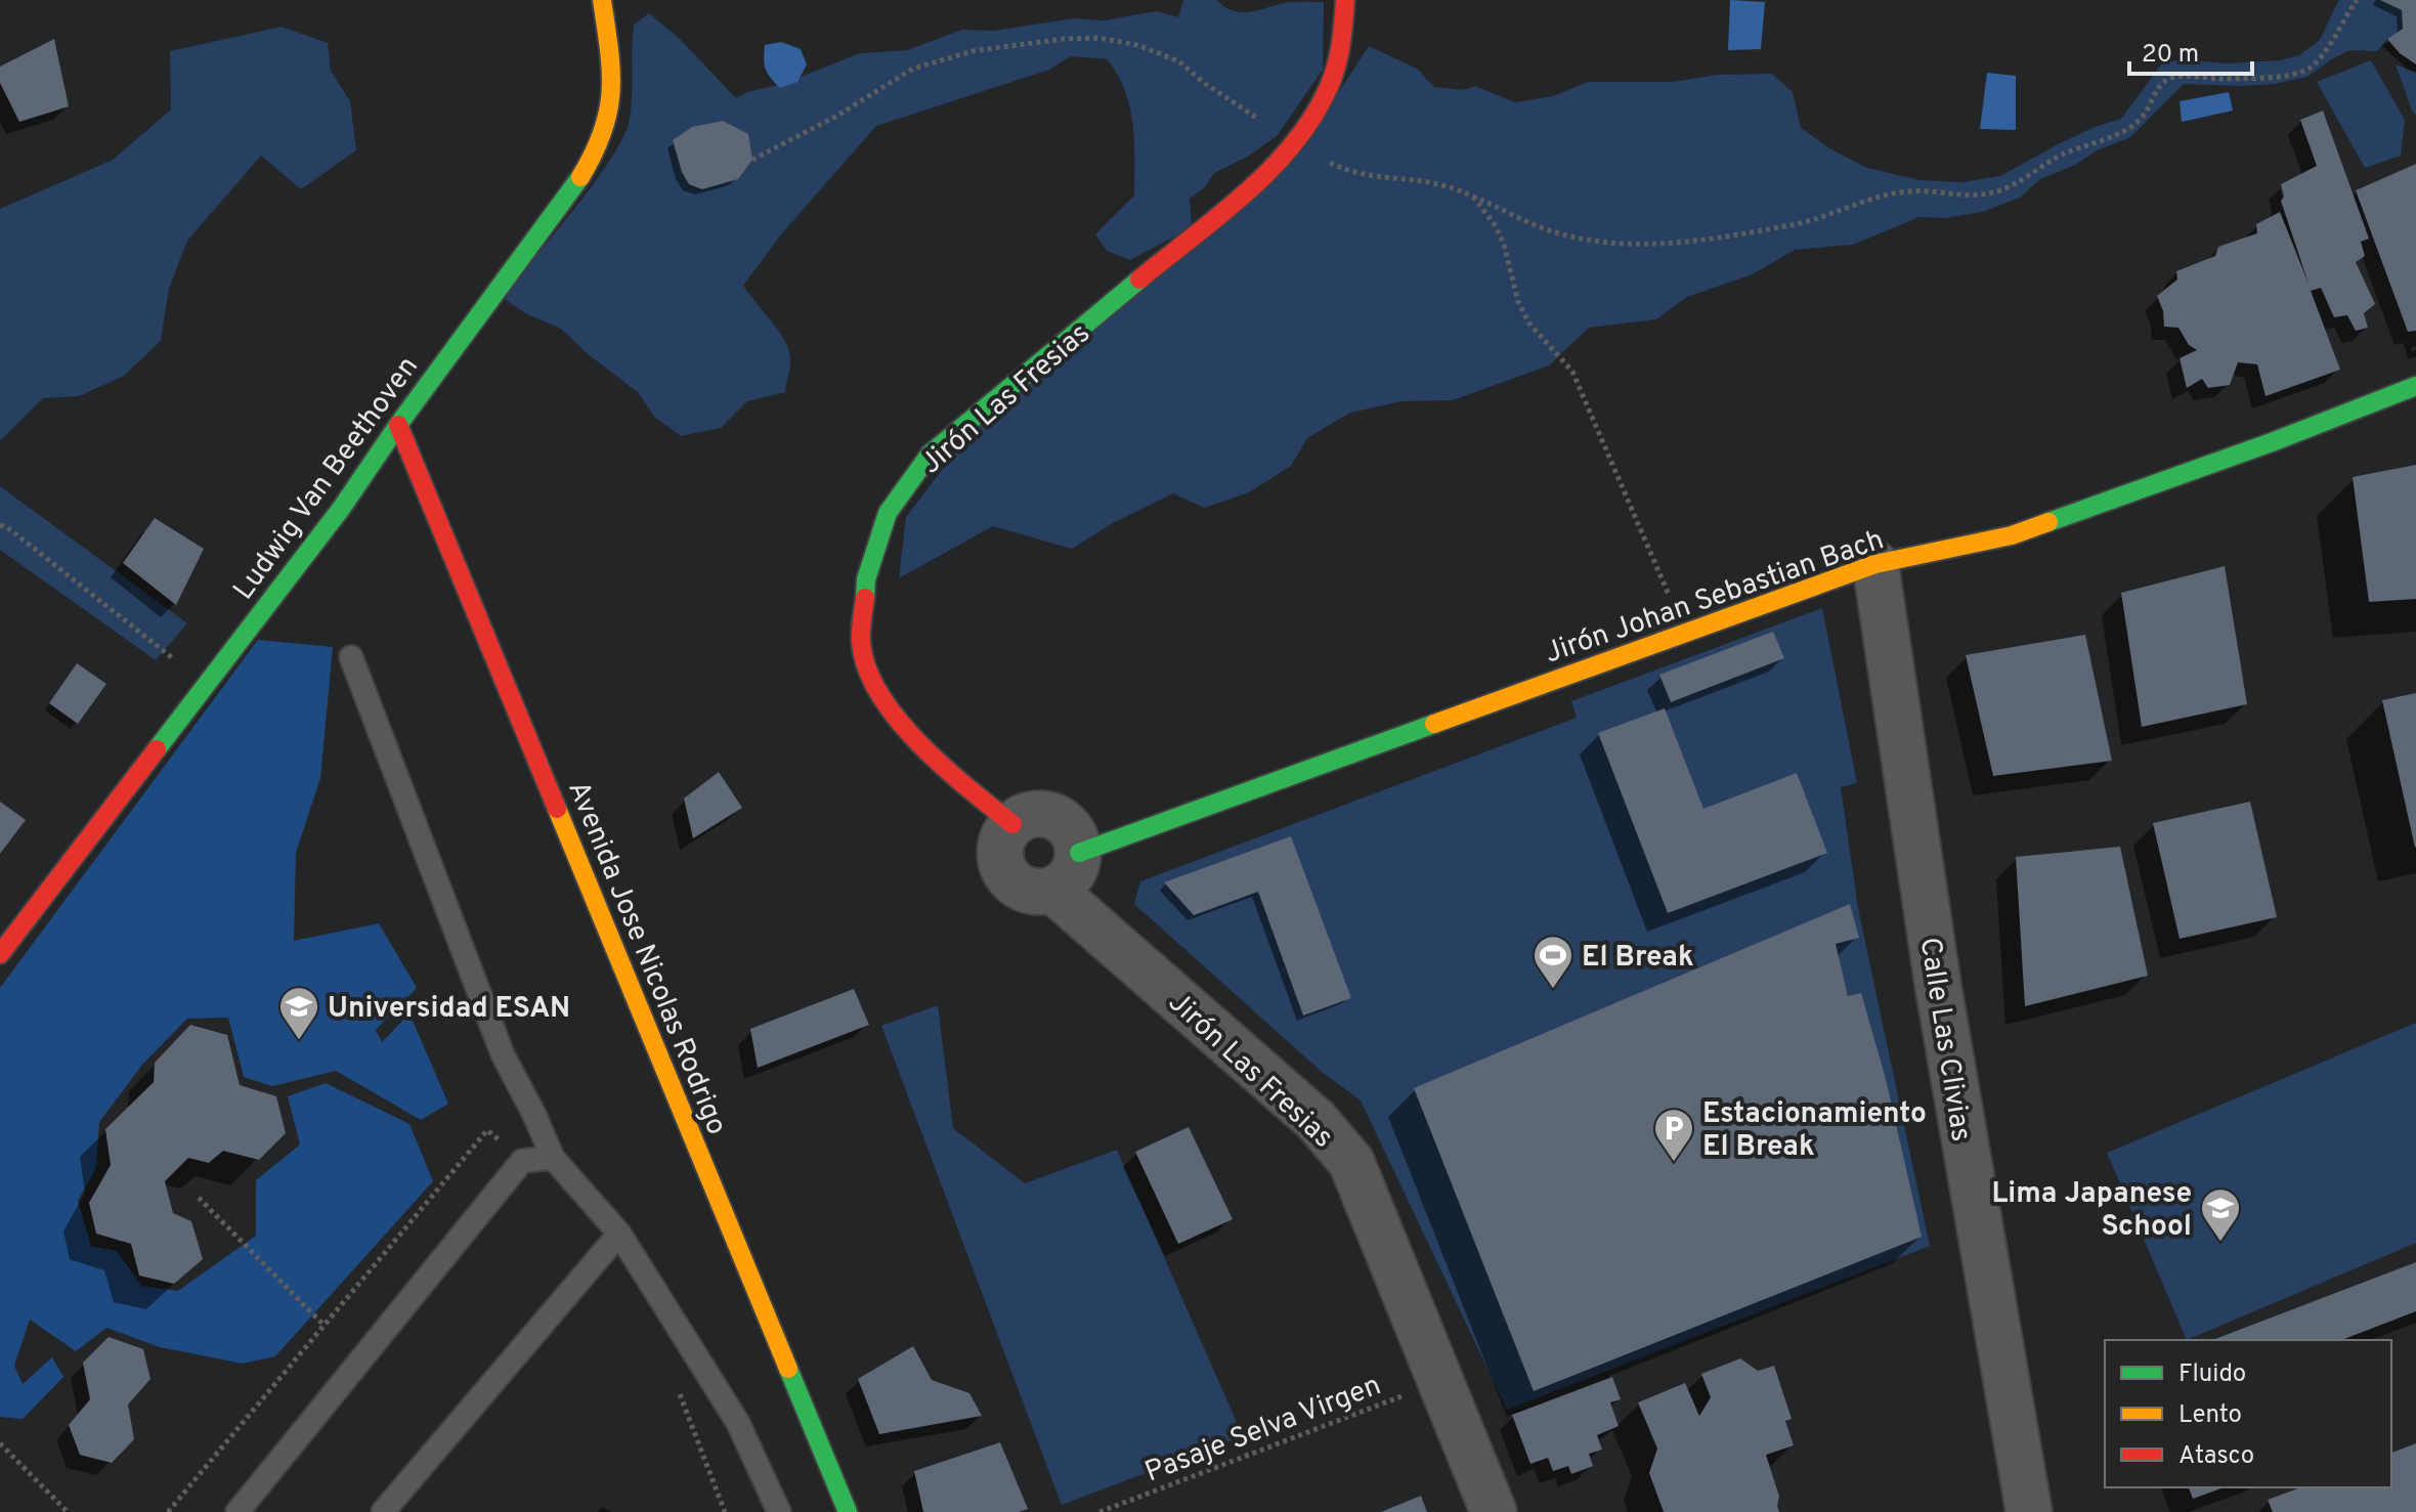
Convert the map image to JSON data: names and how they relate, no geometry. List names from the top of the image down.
{
  "streets": {
    "street": [
      "Jirón Las Fresias",
      "Ludwig Van Beethoven",
      "Jirón Johan Sebastian Bach",
      "Avenida Jose Nicolas Rodrigo",
      "Calle Las Clivias"
    ],
    "path": ["Pasaje Selva Virgen"]
  },
  "crossings": [
    ["Jirón Las Fresias", "Jirón Johan Sebastian Bach"],
    ["Jirón Las Fresias", "Pasaje Selva Virgen"],
    ["Ludwig Van Beethoven", "Avenida Jose Nicolas Rodrigo"],
    ["Jirón Johan Sebastian Bach", "Calle Las Clivias"]
  ],
  "places": {
    "sports": ["El Break"],
    "school or university": ["Universidad ESAN", "Lima Japanese School"],
    "parking": ["Estacionamiento El Break"]
  },
  "legend": ["Fluido", "Lento", "Atasco"],
  "scale_bar": "20 m"
}
